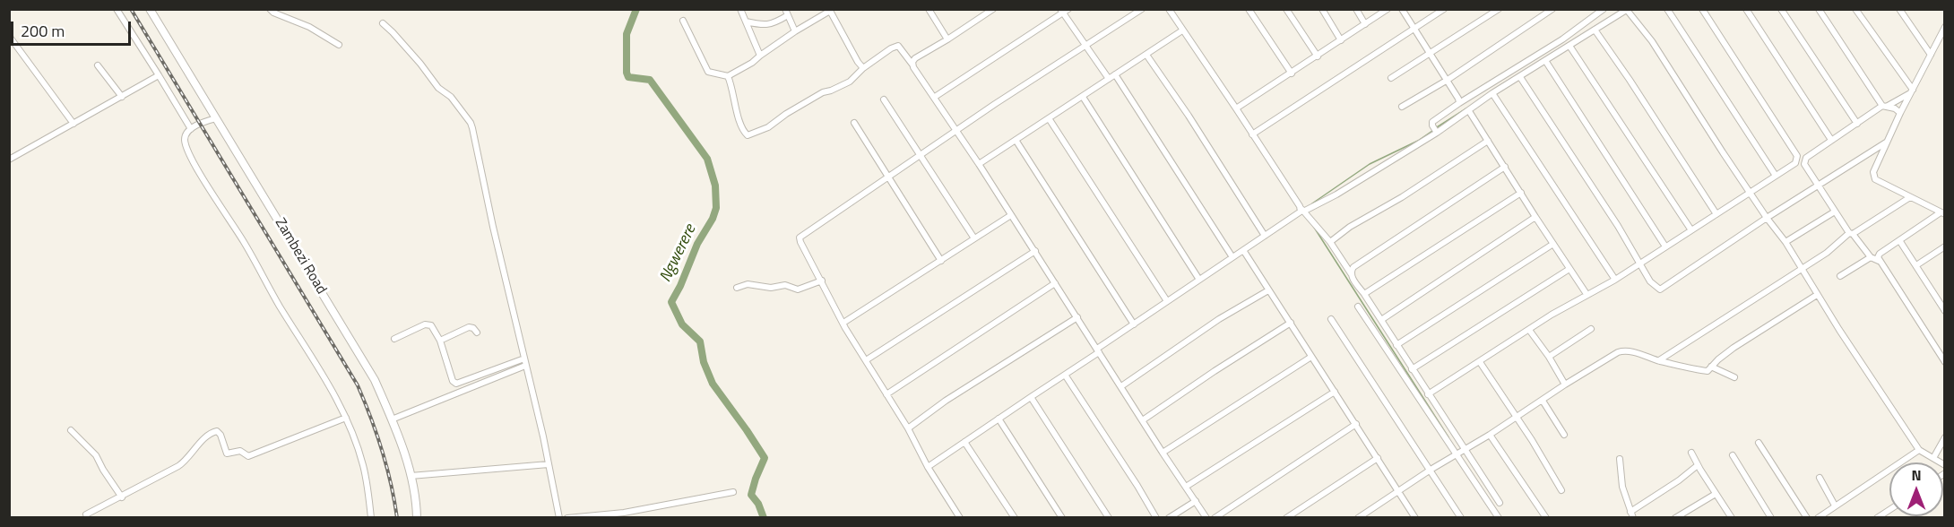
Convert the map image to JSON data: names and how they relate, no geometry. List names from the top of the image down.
{
  "streets": {
    "main road": ["Zambezi Road"]
  },
  "water": ["Ngwerere"],
  "scale_bar": "200 m",
  "north": "top"
}
